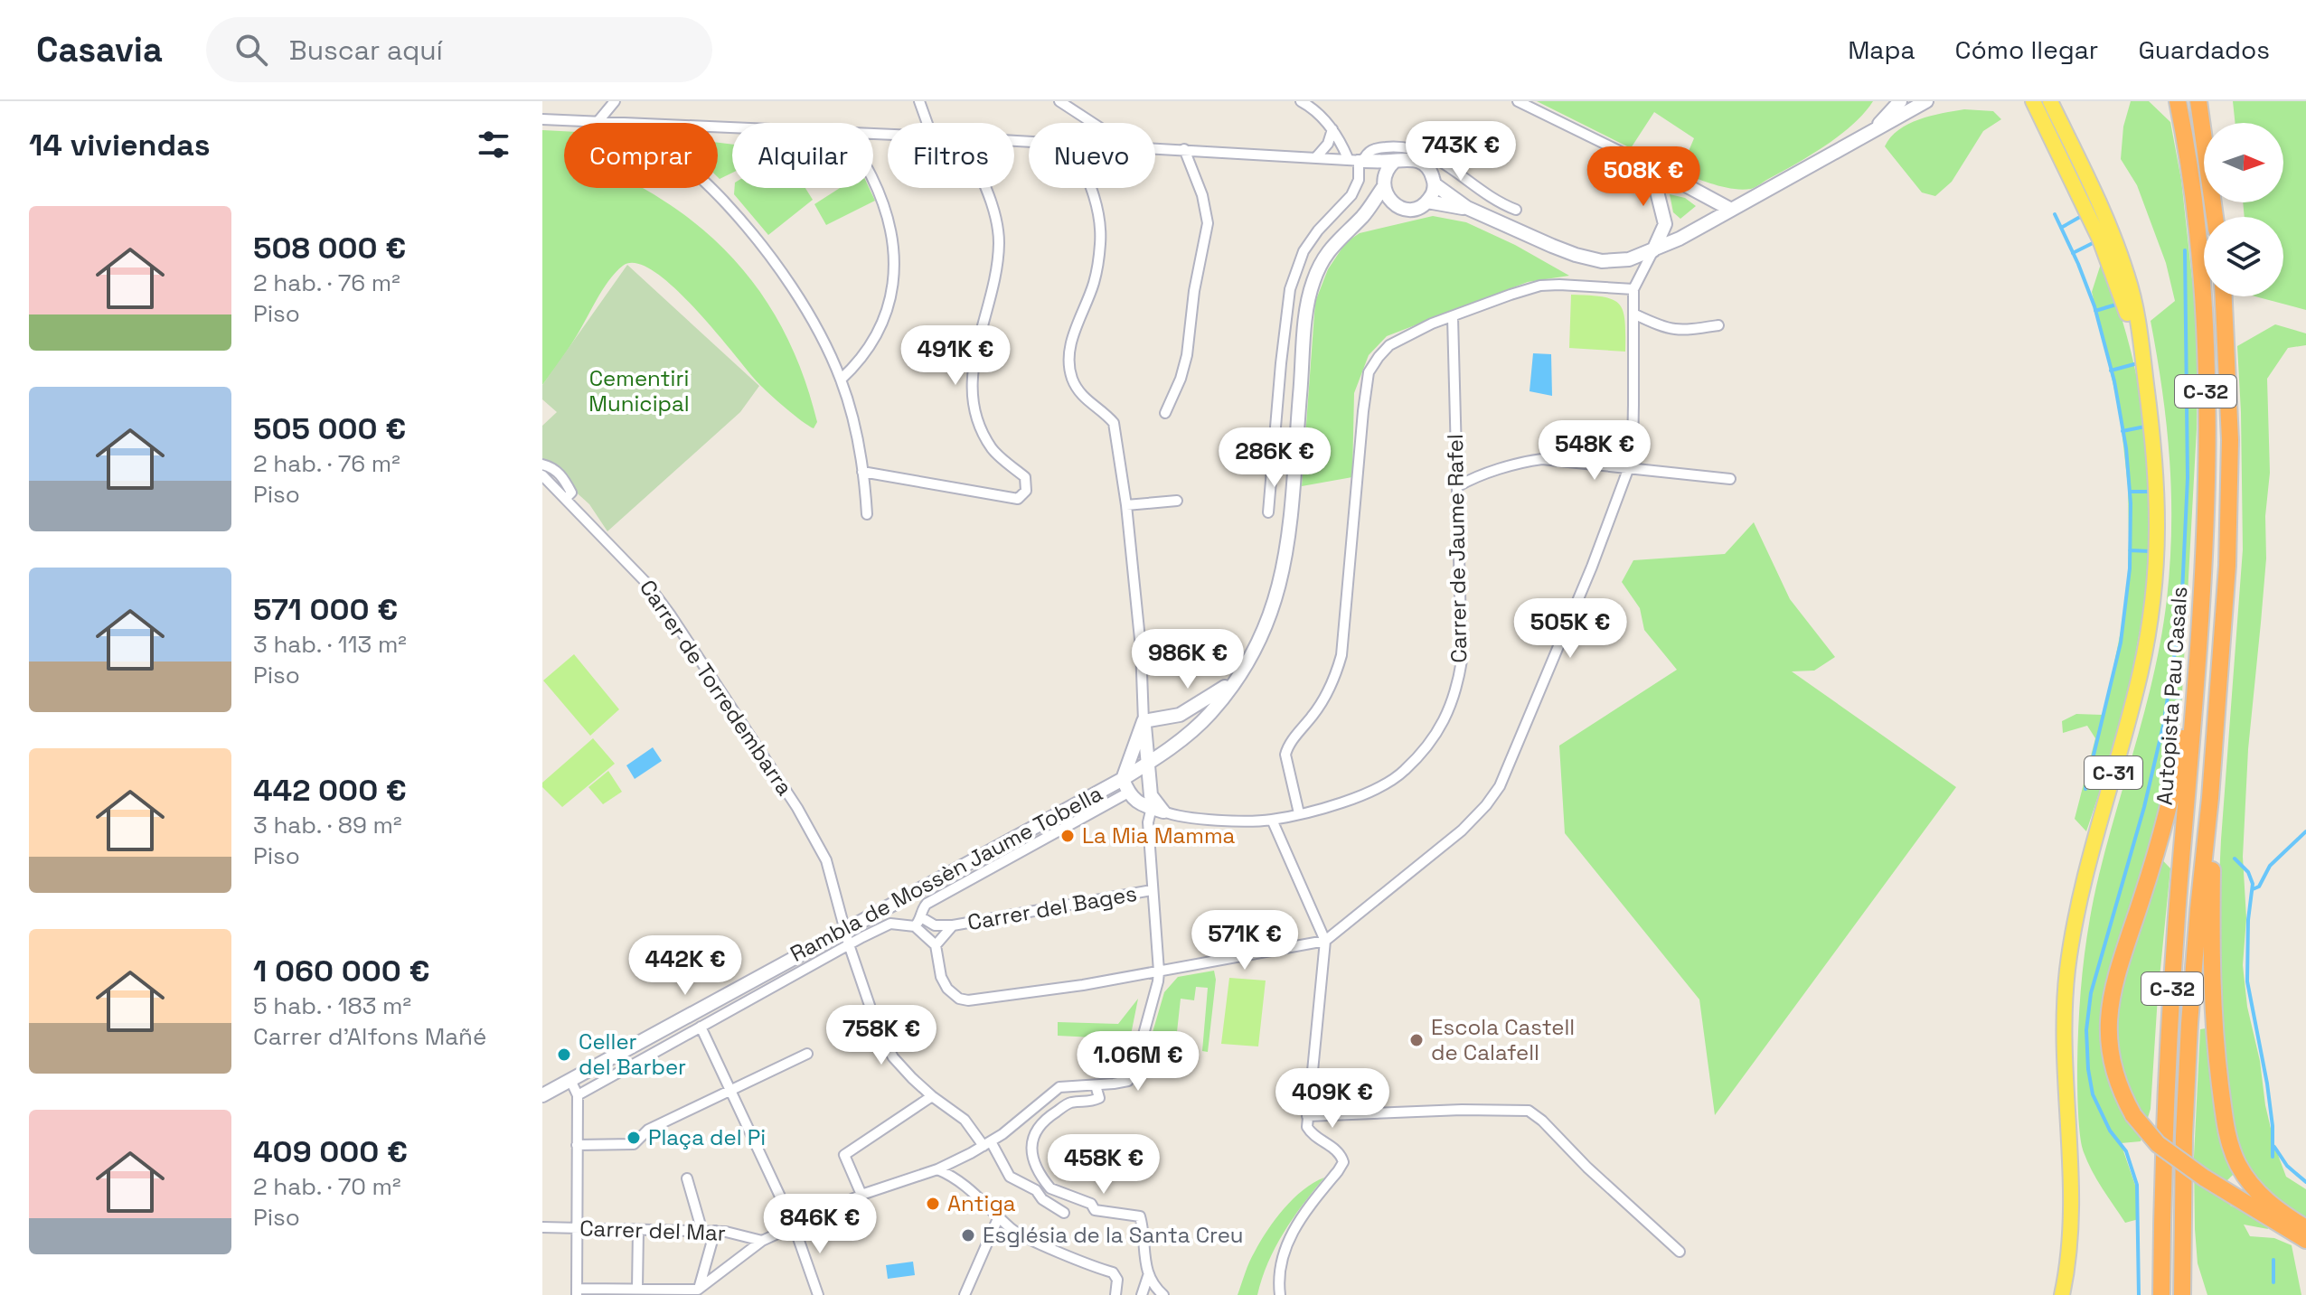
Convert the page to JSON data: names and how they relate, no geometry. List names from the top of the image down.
{
  "streets": {
    "highway": ["C-32", "Autopista Pau Casals"],
    "main road": ["C-31"],
    "street": [
      "Carrer de Jaume Rafel",
      "Carrer de Torredembarra",
      "Rambla de Mossèn Jaume Tobella",
      "Carrer del Bages",
      "Carrer del Mar"
    ]
  },
  "crossings": [
    ["Carrer de Torredembarra", "Rambla de Mossèn Jaume Tobella"],
    ["Rambla de Mossèn Jaume Tobella", "Carrer del Bages"]
  ],
  "parks": ["Cementiri Municipal"],
  "places": [
    "La Mia Mamma",
    "Escola Castell de Calafell",
    "Celler del Barber",
    "Plaça del Pi",
    "Antiga",
    "Església de la Santa Creu"
  ],
  "north": "right",
  "page": {
    "header": "Casavia",
    "search": "Buscar aquí",
    "nav": ["Mapa", "Cómo llegar", "Guardados"],
    "heading": "14 viviendas",
    "price": [
      "743K €",
      "508K €",
      "491K €",
      "548K €",
      "286K €",
      "505K €",
      "986K €",
      "571K €",
      "442K €",
      "758K €",
      "1.06M €",
      "409K €",
      "458K €",
      "846K €"
    ],
    "chip": [
      "Comprar",
      "Alquilar",
      "Filtros",
      "Nuevo"
    ],
    "list": [
      {
        "name": "508 000 €",
        "note": "2 hab. · 76 m² · Piso"
      },
      {
        "name": "505 000 €",
        "note": "2 hab. · 76 m² · Piso"
      },
      {
        "name": "571 000 €",
        "note": "3 hab. · 113 m² · Piso"
      },
      {
        "name": "442 000 €",
        "note": "3 hab. · 89 m² · Piso"
      },
      {
        "name": "1 060 000 €",
        "note": "5 hab. · 183 m² · Carrer d'Alfons Mañé"
      },
      {
        "name": "409 000 €",
        "note": "2 hab. · 70 m² · Piso"
      }
    ]
  }
}
